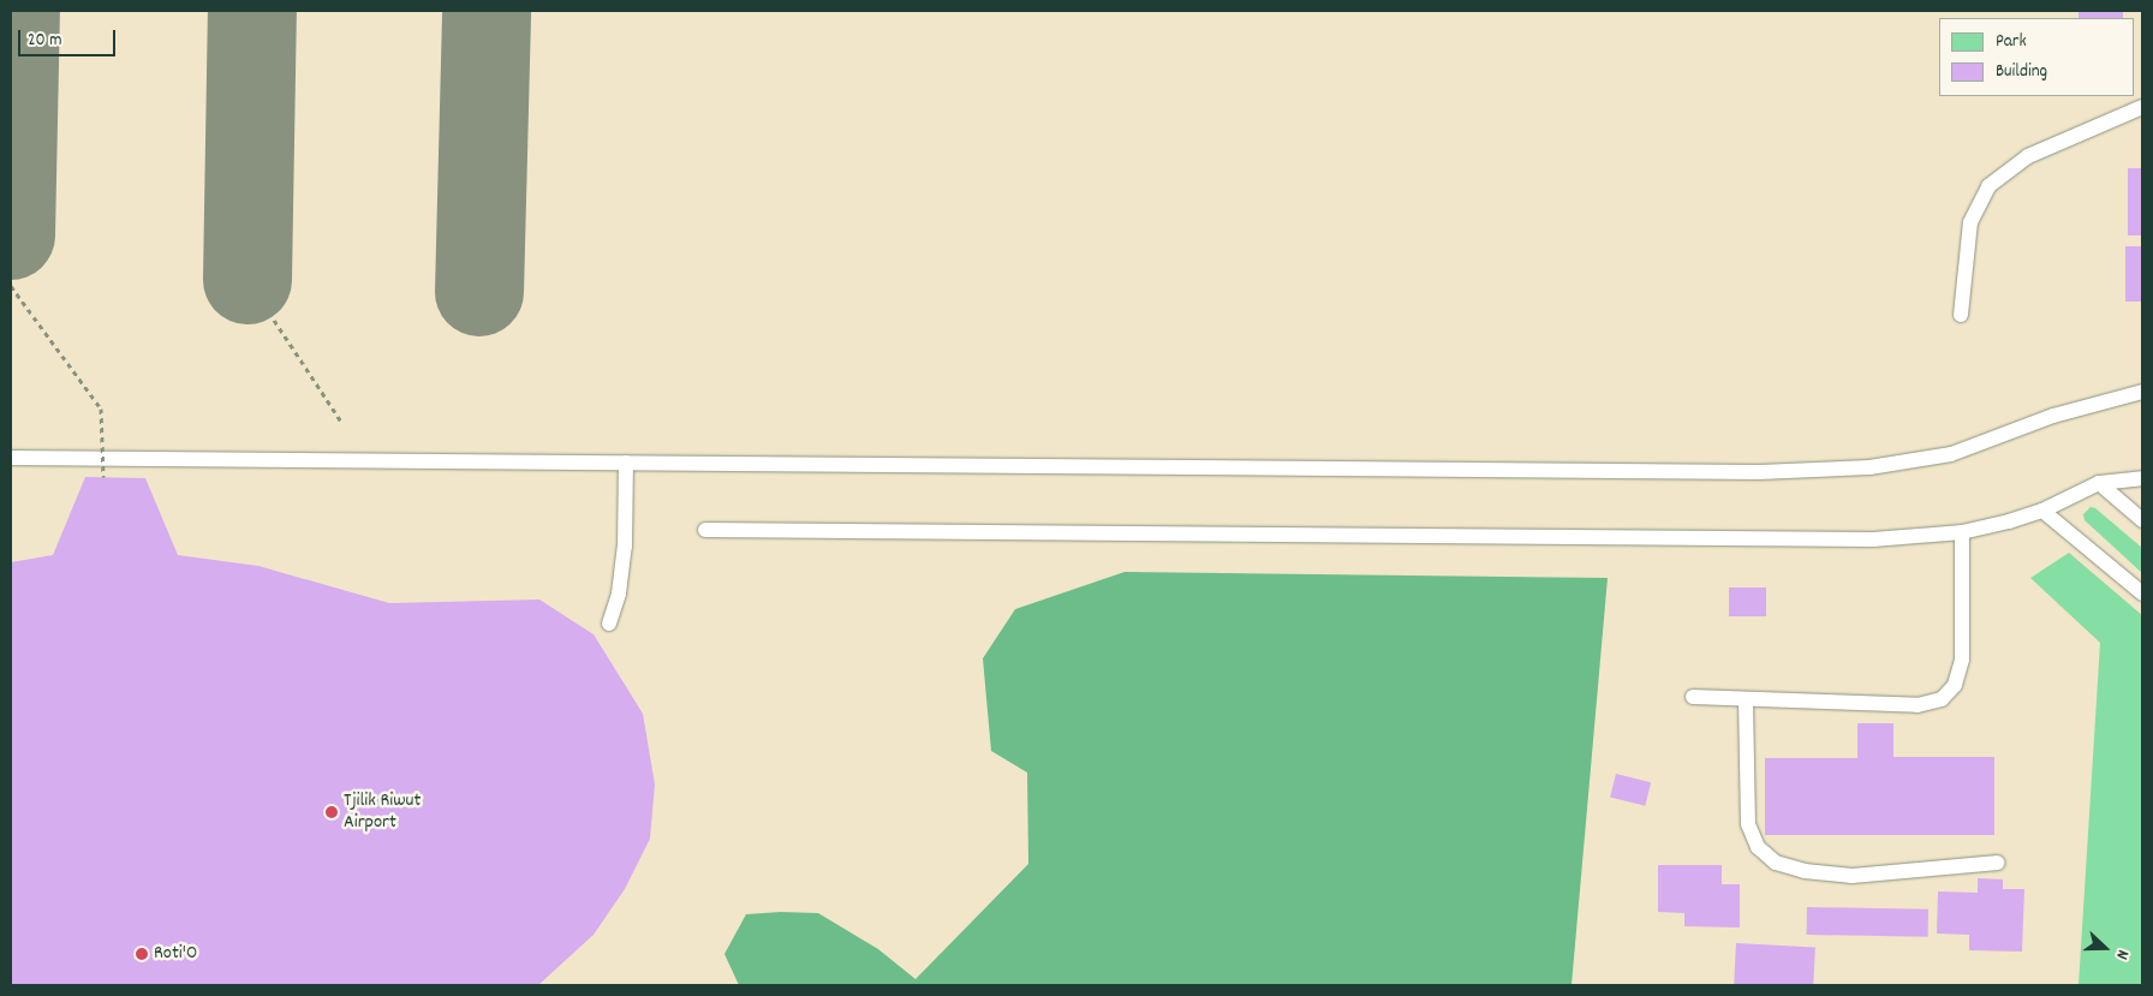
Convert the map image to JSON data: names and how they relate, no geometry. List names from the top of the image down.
{
  "places": ["Tjilik Riwut Airport", "Roti'O"],
  "legend": ["Park", "Building"],
  "scale_bar": "20 m",
  "north": "right"
}
